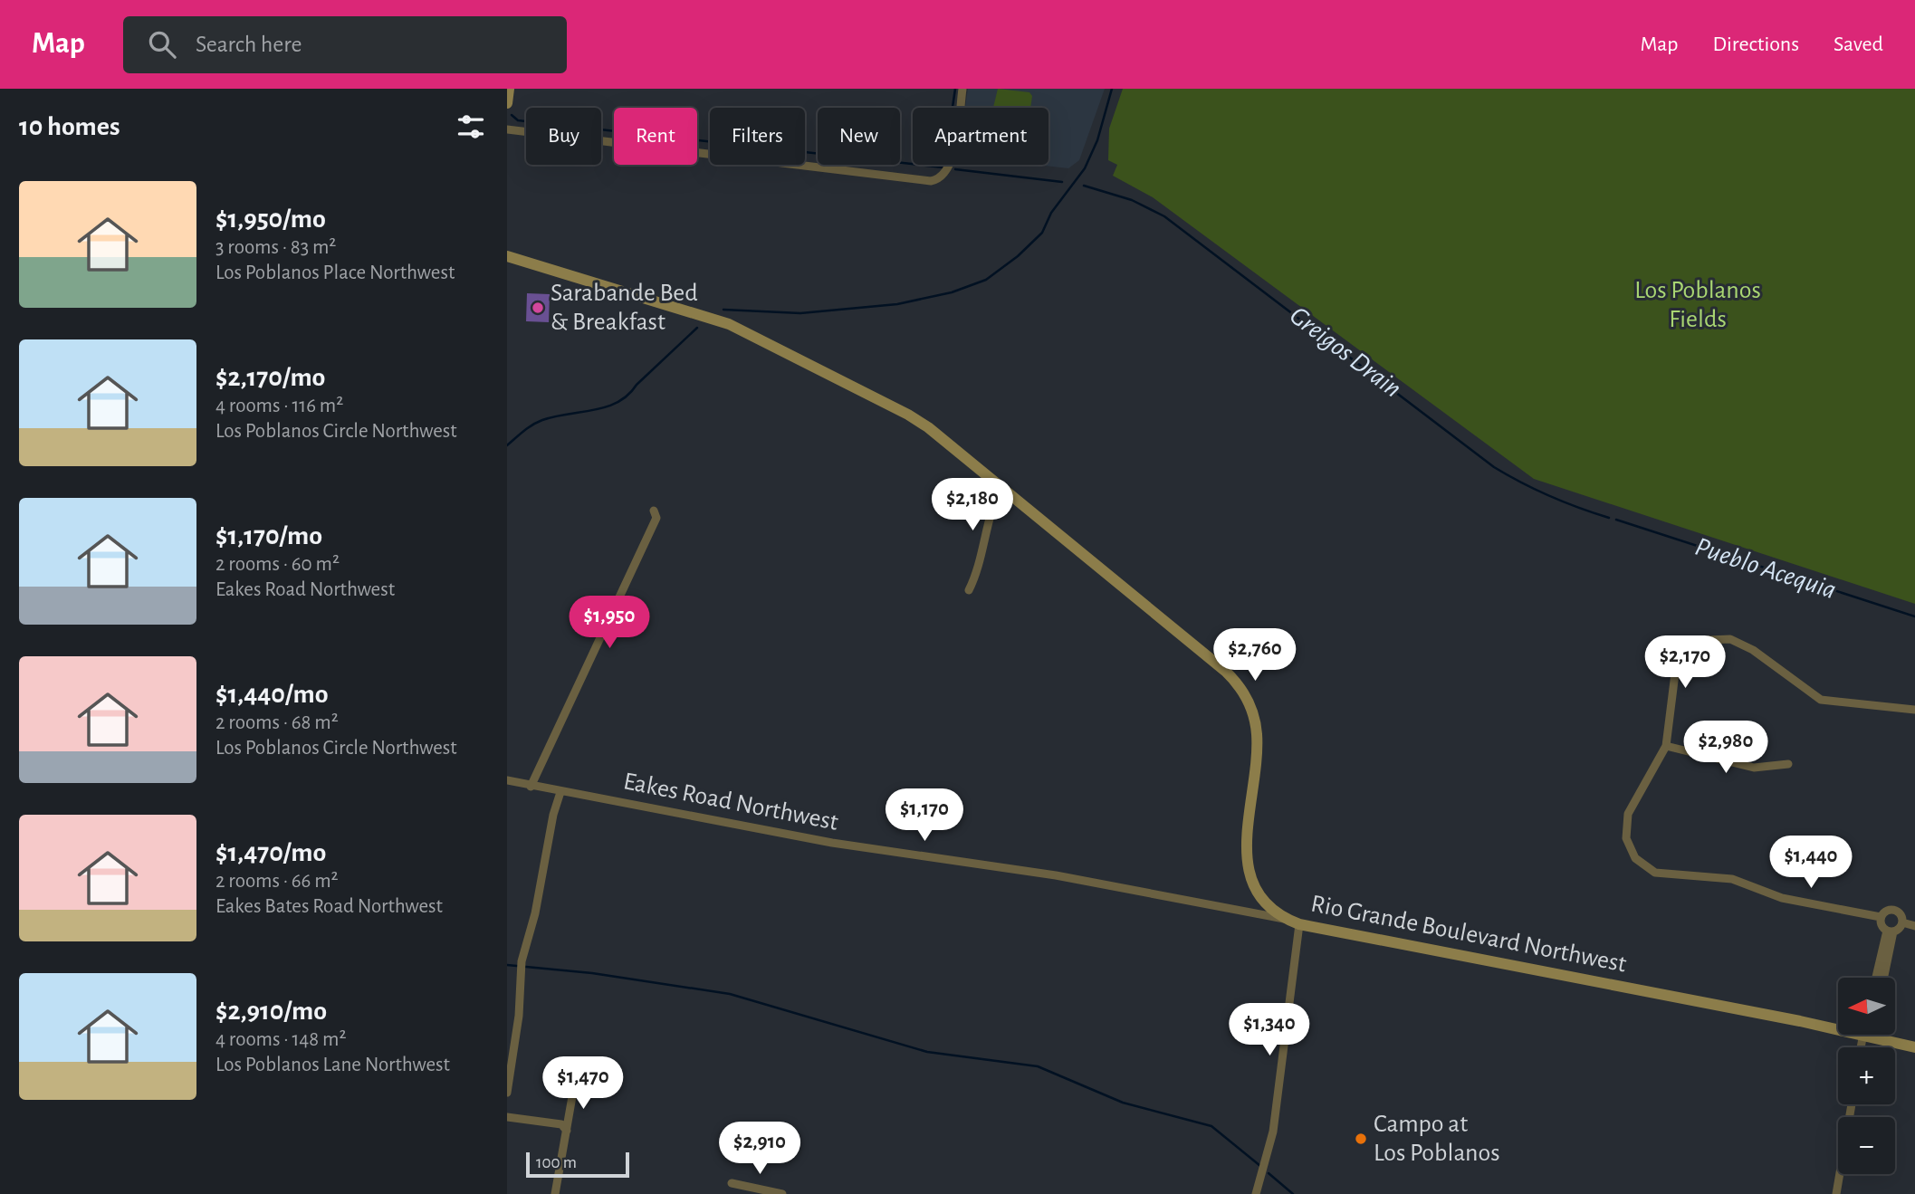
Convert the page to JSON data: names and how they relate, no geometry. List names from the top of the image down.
{
  "streets": {
    "street": ["Eakes Road Northwest", "Rio Grande Boulevard Northwest"]
  },
  "crossings": [
    ["Eakes Road Northwest", "Rio Grande Boulevard Northwest"]
  ],
  "water": ["Greigos Drain", "Pueblo Acequia"],
  "parks": ["Los Poblanos Fields"],
  "places": ["Sarabande Bed & Breakfast", "Campo at Los Poblanos"],
  "scale_bar": "100 m",
  "north": "left",
  "page": {
    "header": "Map",
    "search": "Search here",
    "nav": ["Map", "Directions", "Saved"],
    "heading": "10 homes",
    "chip": [
      "Buy",
      "Rent",
      "Filters",
      "New",
      "Apartment"
    ],
    "list": [
      {
        "name": "$1,950/mo",
        "note": "3 rooms · 83 m² · Los Poblanos Place Northwest"
      },
      {
        "name": "$2,170/mo",
        "note": "4 rooms · 116 m² · Los Poblanos Circle Northwest"
      },
      {
        "name": "$1,170/mo",
        "note": "2 rooms · 60 m² · Eakes Road Northwest"
      },
      {
        "name": "$1,440/mo",
        "note": "2 rooms · 68 m² · Los Poblanos Circle Northwest"
      },
      {
        "name": "$1,470/mo",
        "note": "2 rooms · 66 m² · Eakes Bates Road Northwest"
      },
      {
        "name": "$2,910/mo",
        "note": "4 rooms · 148 m² · Los Poblanos Lane Northwest"
      }
    ],
    "price": [
      "$2,180",
      "$1,950",
      "$2,760",
      "$2,170",
      "$2,980",
      "$1,170",
      "$1,440",
      "$1,340",
      "$1,470",
      "$2,910"
    ],
    "map_buttons": ["+", "−"],
    "scale": "100 m"
  }
}
